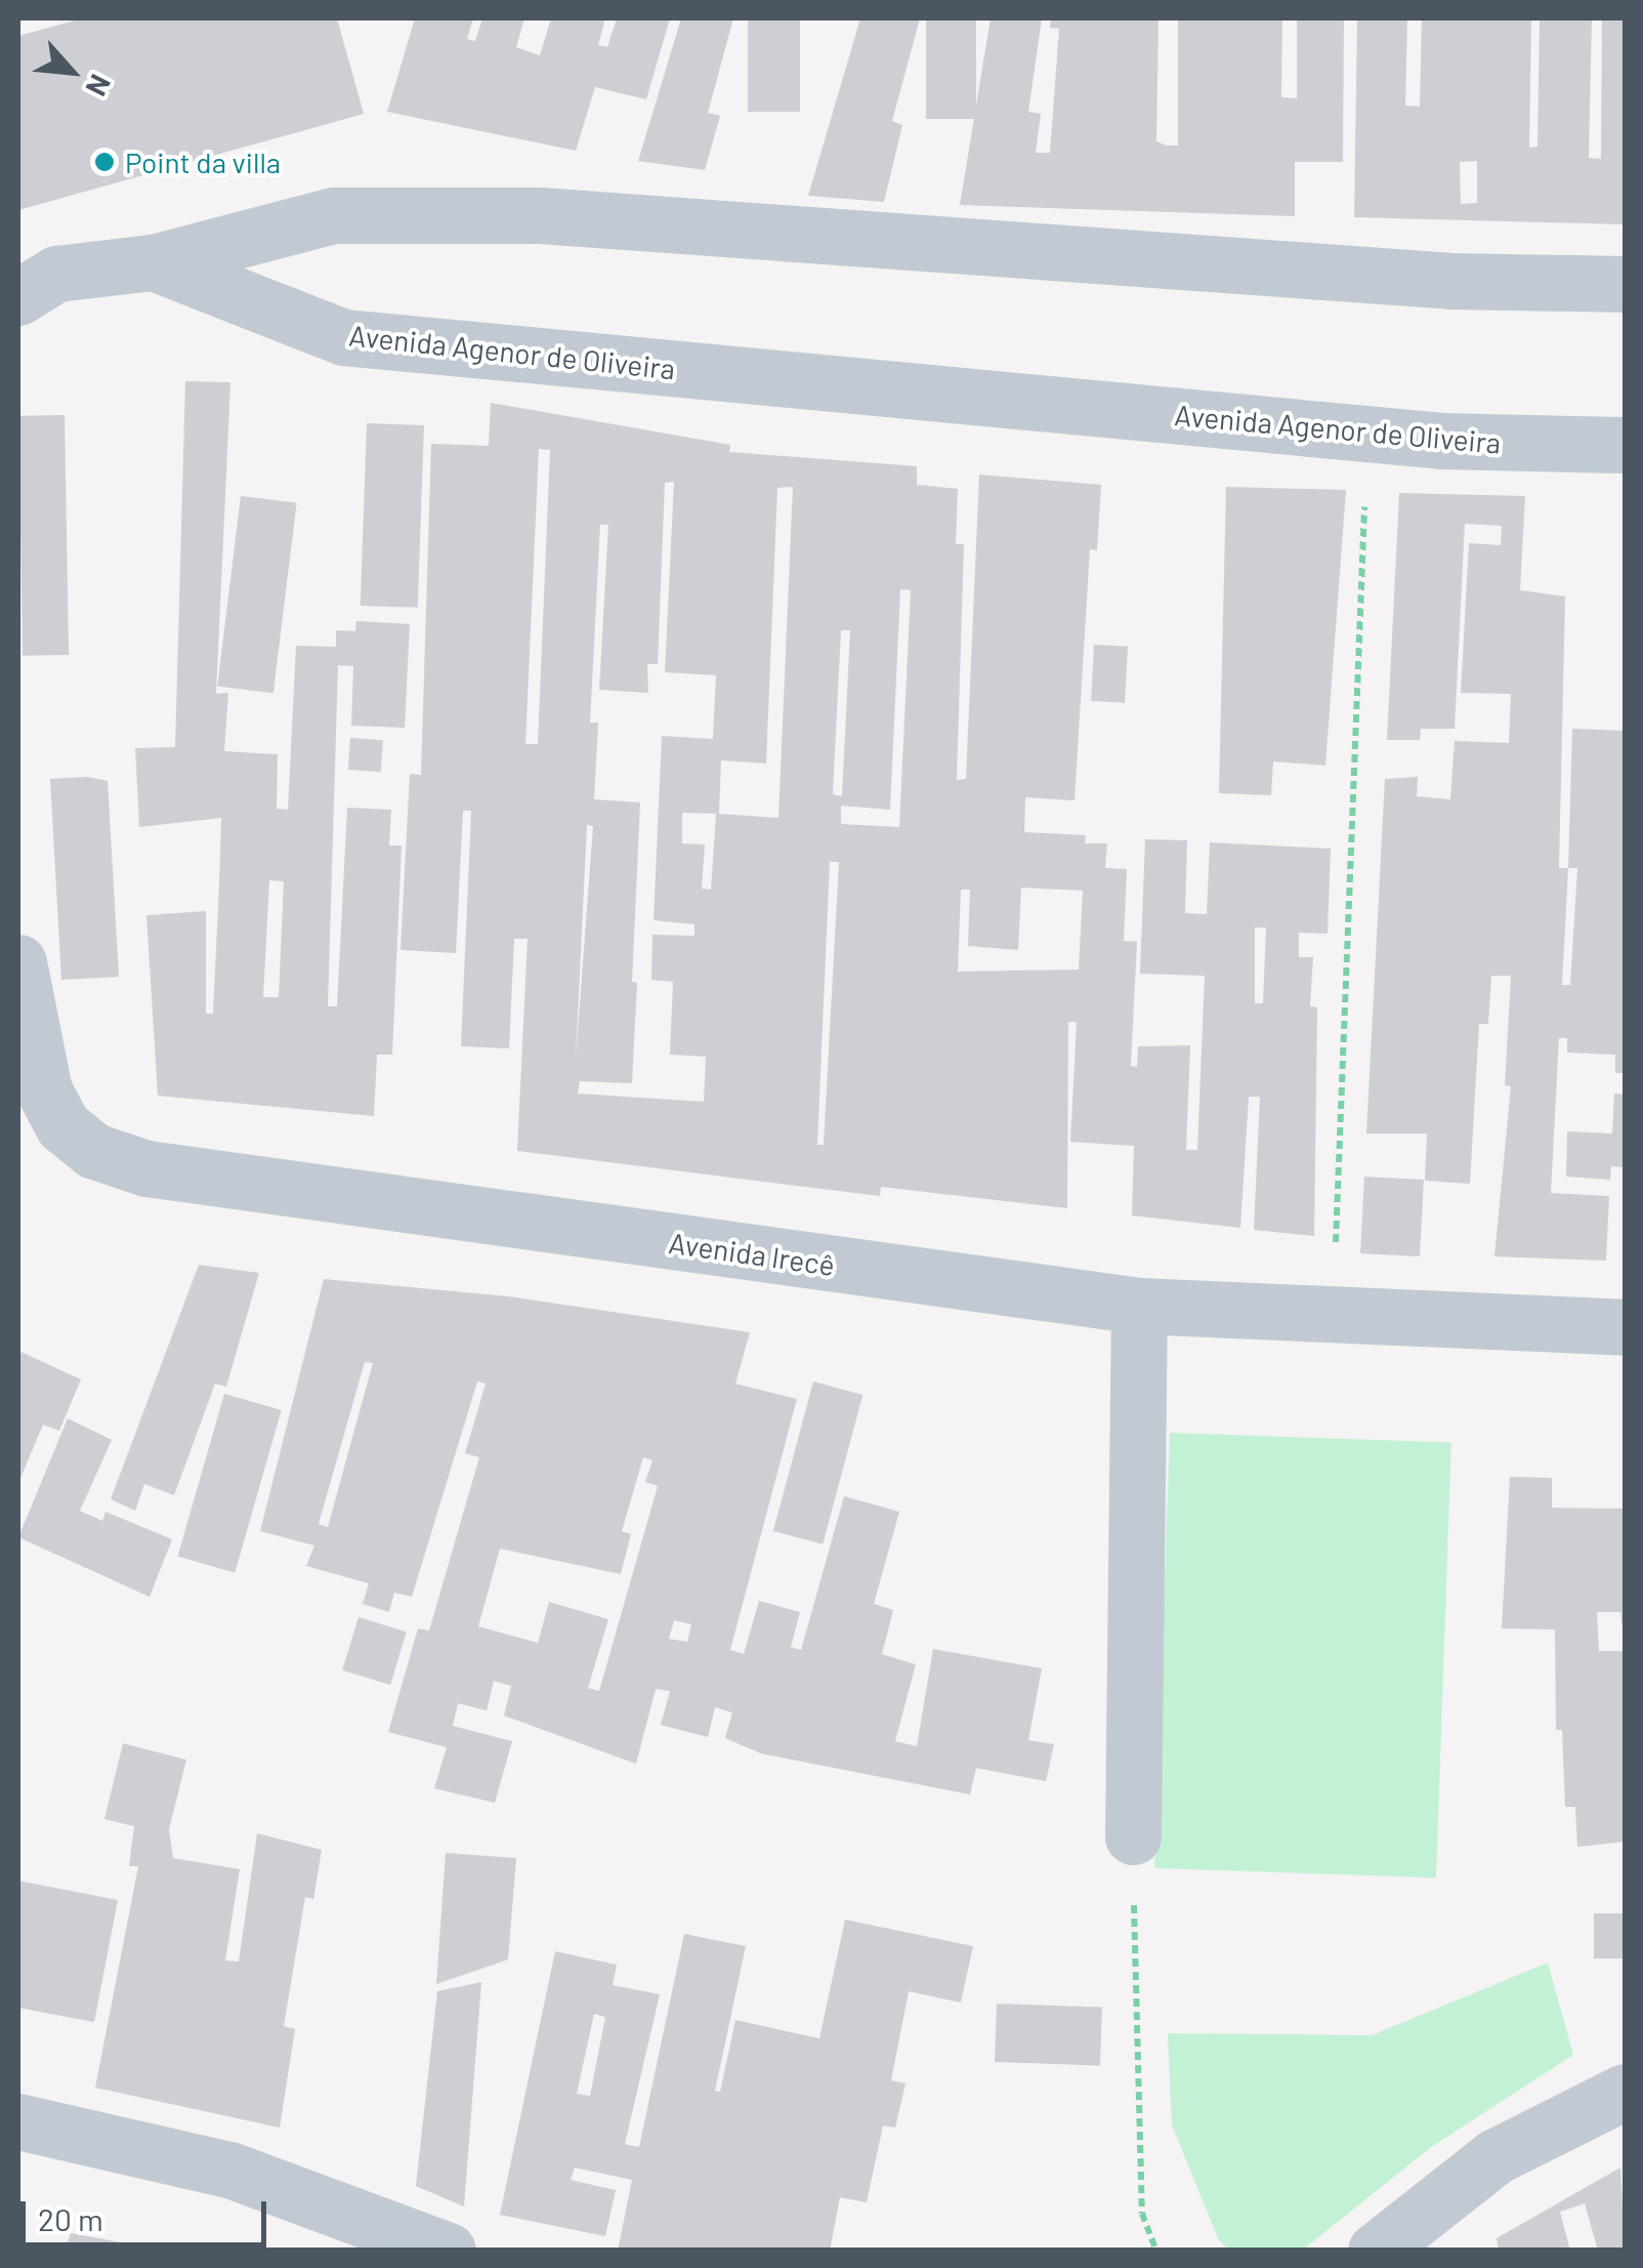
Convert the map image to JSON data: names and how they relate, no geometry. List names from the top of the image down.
{
  "streets": {
    "street": ["Avenida Agenor de Oliveira", "Avenida Irecê"]
  },
  "places": ["Point da villa"],
  "scale_bar": "20 m",
  "north": "bottom right"
}
